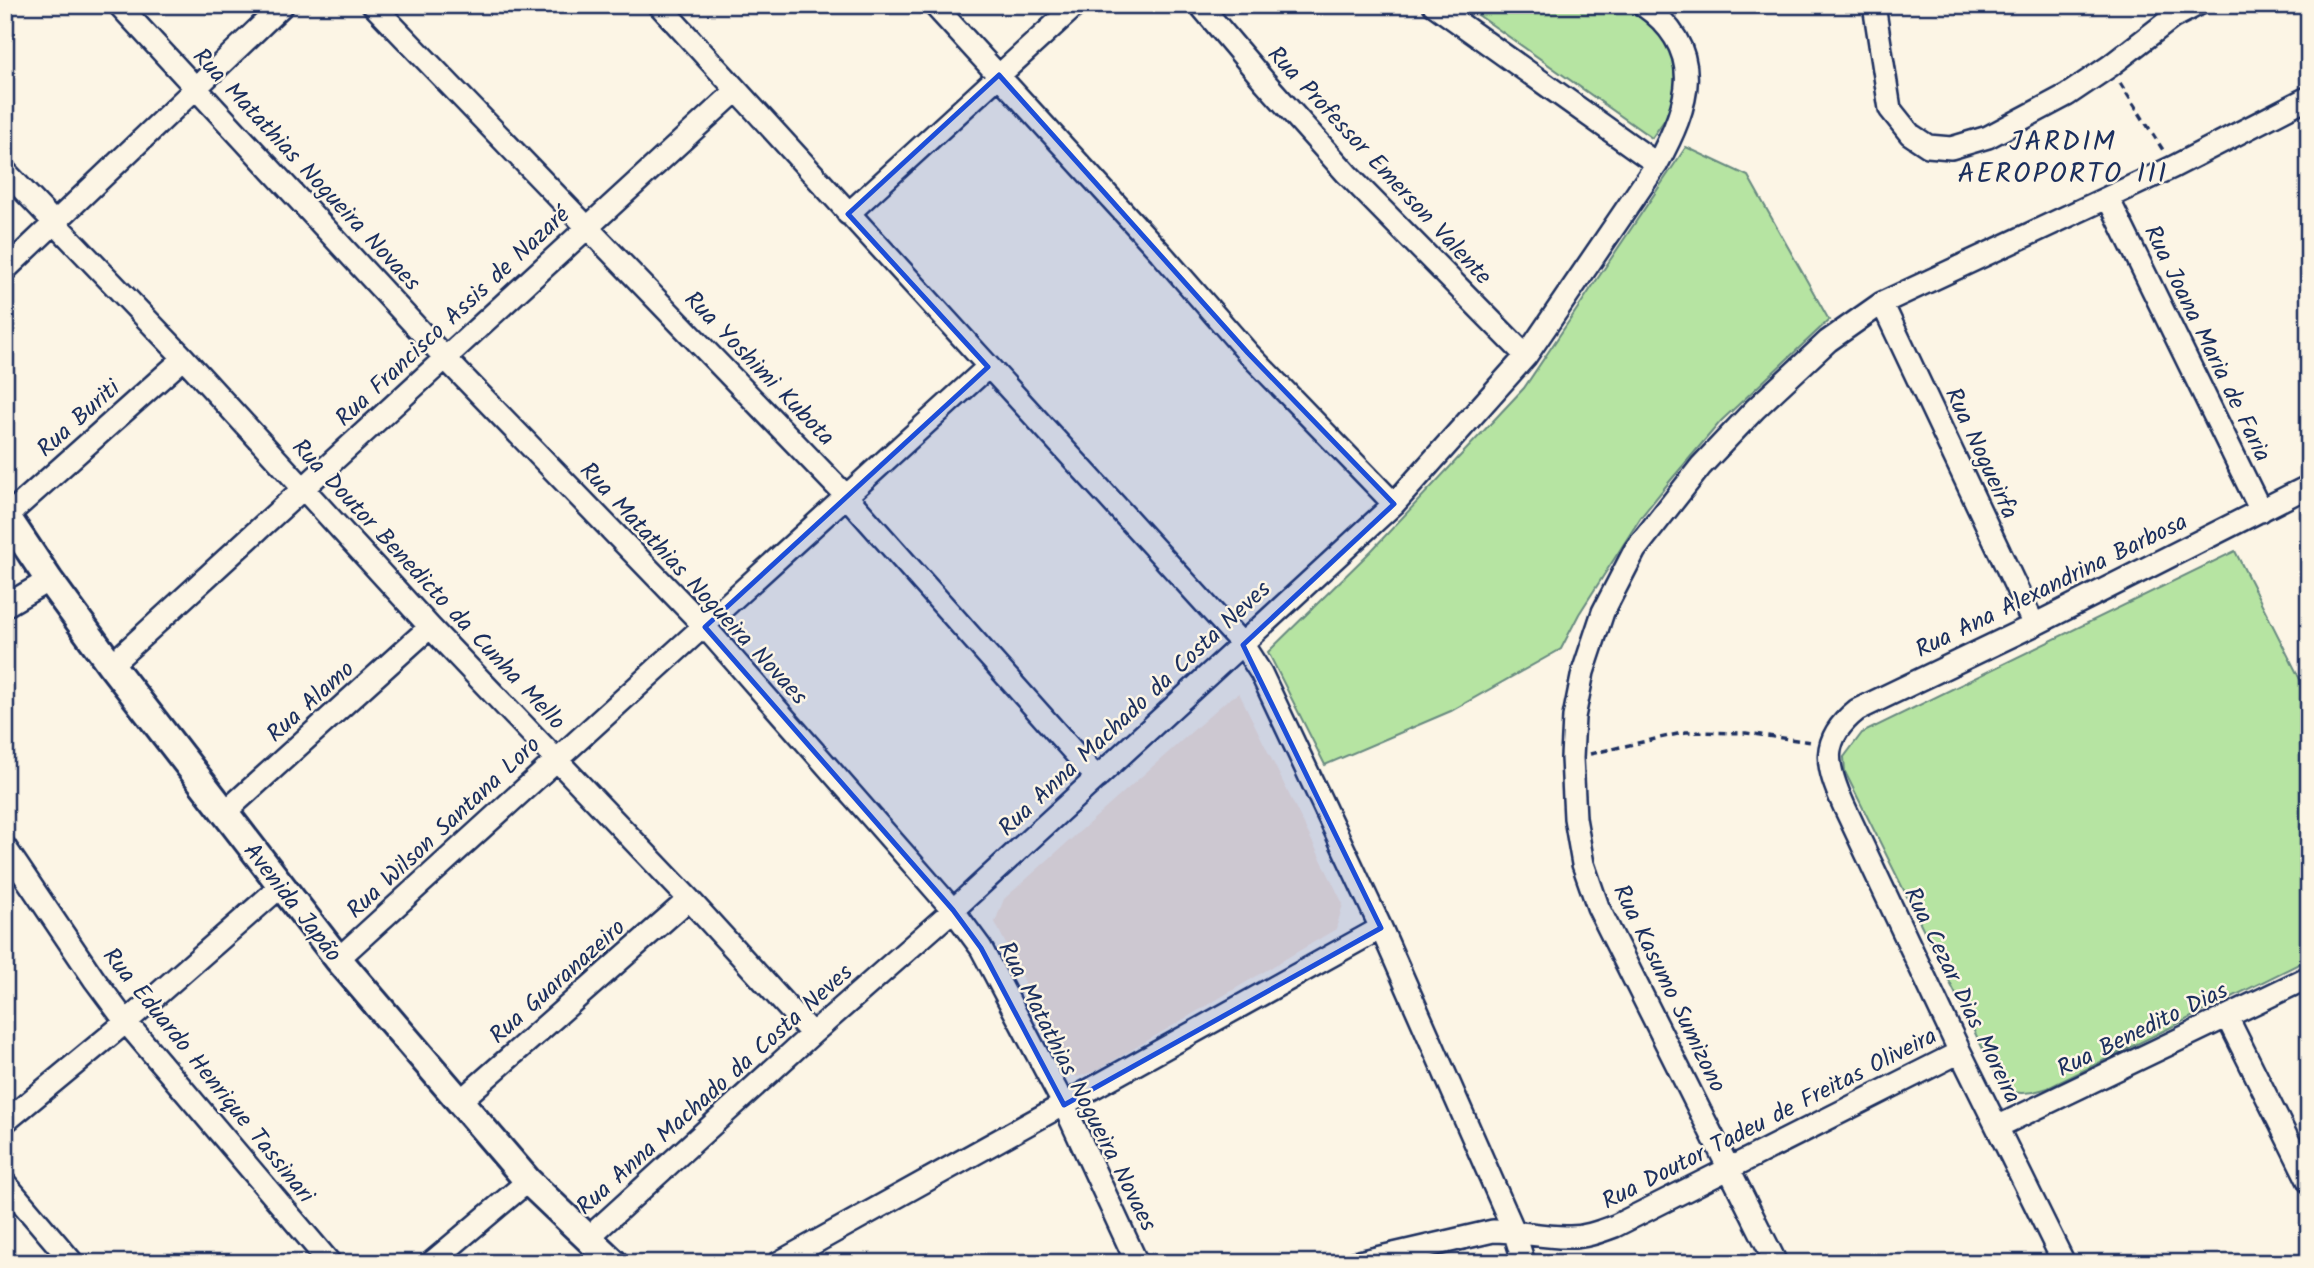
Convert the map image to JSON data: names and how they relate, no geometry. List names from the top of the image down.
{
  "streets": {
    "main road": ["Avenida Japão"],
    "street": [
      "Rua Professor Emerson Valente",
      "Rua Matathias Nogueira Novaes",
      "Rua Francisco Assis de Nazaré",
      "Rua Joana Maria de Faria",
      "Rua Yoshimi Kubota",
      "Rua Buriti",
      "Rua Nogueirfa",
      "Rua Doutor Benedicto da Cunha Mello",
      "Rua Ana Alexandrina Barbosa",
      "Rua Alamo",
      "Rua Anna Machado da Costa Neves",
      "Rua Wilson Santana Loro",
      "Rua Guaranazeiro",
      "Rua Kasumo Sumizono",
      "Rua Cezar Dias Moreira",
      "Rua Benedito Dias",
      "Rua Eduardo Henrique Tassinari",
      "Rua Doutor Tadeu de Freitas Oliveira"
    ]
  },
  "crossings": [
    ["Rua Professor Emerson Valente", "Rua Anna Machado da Costa Neves"],
    ["Rua Matathias Nogueira Novaes", "Rua Francisco Assis de Nazaré"],
    ["Rua Matathias Nogueira Novaes", "Rua Anna Machado da Costa Neves"],
    ["Rua Matathias Nogueira Novaes", "Rua Wilson Santana Loro"],
    ["Rua Francisco Assis de Nazaré", "Rua Yoshimi Kubota"],
    ["Rua Francisco Assis de Nazaré", "Rua Doutor Benedicto da Cunha Mello"],
    ["Rua Francisco Assis de Nazaré", "Avenida Japão"],
    ["Rua Joana Maria de Faria", "Rua Ana Alexandrina Barbosa"],
    ["Rua Joana Maria de Faria", "Rua Kasumo Sumizono"],
    ["Rua Yoshimi Kubota", "Rua Anna Machado da Costa Neves"],
    ["Rua Yoshimi Kubota", "Rua Wilson Santana Loro"],
    ["Rua Buriti", "Rua Doutor Benedicto da Cunha Mello"],
    ["Rua Buriti", "Avenida Japão"],
    ["Rua Nogueirfa", "Rua Ana Alexandrina Barbosa"],
    ["Rua Nogueirfa", "Rua Kasumo Sumizono"],
    ["Rua Doutor Benedicto da Cunha Mello", "Rua Alamo"],
    ["Rua Doutor Benedicto da Cunha Mello", "Rua Anna Machado da Costa Neves"],
    ["Rua Doutor Benedicto da Cunha Mello", "Rua Wilson Santana Loro"],
    ["Rua Doutor Benedicto da Cunha Mello", "Rua Guaranazeiro"],
    ["Rua Ana Alexandrina Barbosa", "Rua Cezar Dias Moreira"],
    ["Rua Alamo", "Avenida Japão"],
    ["Rua Anna Machado da Costa Neves", "Avenida Japão"],
    ["Rua Wilson Santana Loro", "Avenida Japão"],
    ["Avenida Japão", "Rua Guaranazeiro"],
    ["Rua Kasumo Sumizono", "Rua Doutor Tadeu de Freitas Oliveira"],
    ["Rua Cezar Dias Moreira", "Rua Benedito Dias"],
    ["Rua Cezar Dias Moreira", "Rua Doutor Tadeu de Freitas Oliveira"]
  ],
  "districts": ["JARDIM AEROPORTO III"]
}
